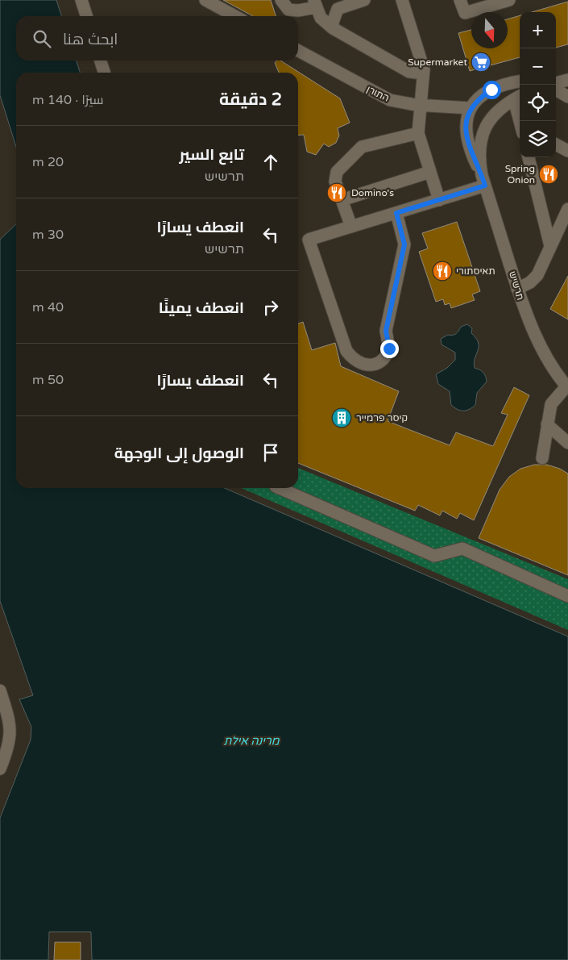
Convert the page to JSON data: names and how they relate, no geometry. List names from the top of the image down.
{
  "streets": {
    "street": ["התורן", "תרשיש"]
  },
  "crossings": [
    ["התורן", "תרשיש"]
  ],
  "water": ["מרינה אילת"],
  "places": {
    "supermarket": ["Supermarket"],
    "restaurant": ["Spring Onion", "Domino's", "תאיסתורי"],
    "building": ["קיסר פרמייר"]
  },
  "north": "bottom",
  "page": {
    "map_buttons": ["+", "−"],
    "search": "ابحث هنا",
    "heading": ["2 دقيقة", "سيرًا · 140 m"],
    "list": [
      ["تابع السير", "תרשיש", "20 m"],
      ["انعطف يسارًا", "תרשיש", "30 m"],
      ["انعطف يمينًا", "40 m"],
      ["انعطف يسارًا", "50 m"],
      "الوصول إلى الوجهة"
    ]
  }
}
